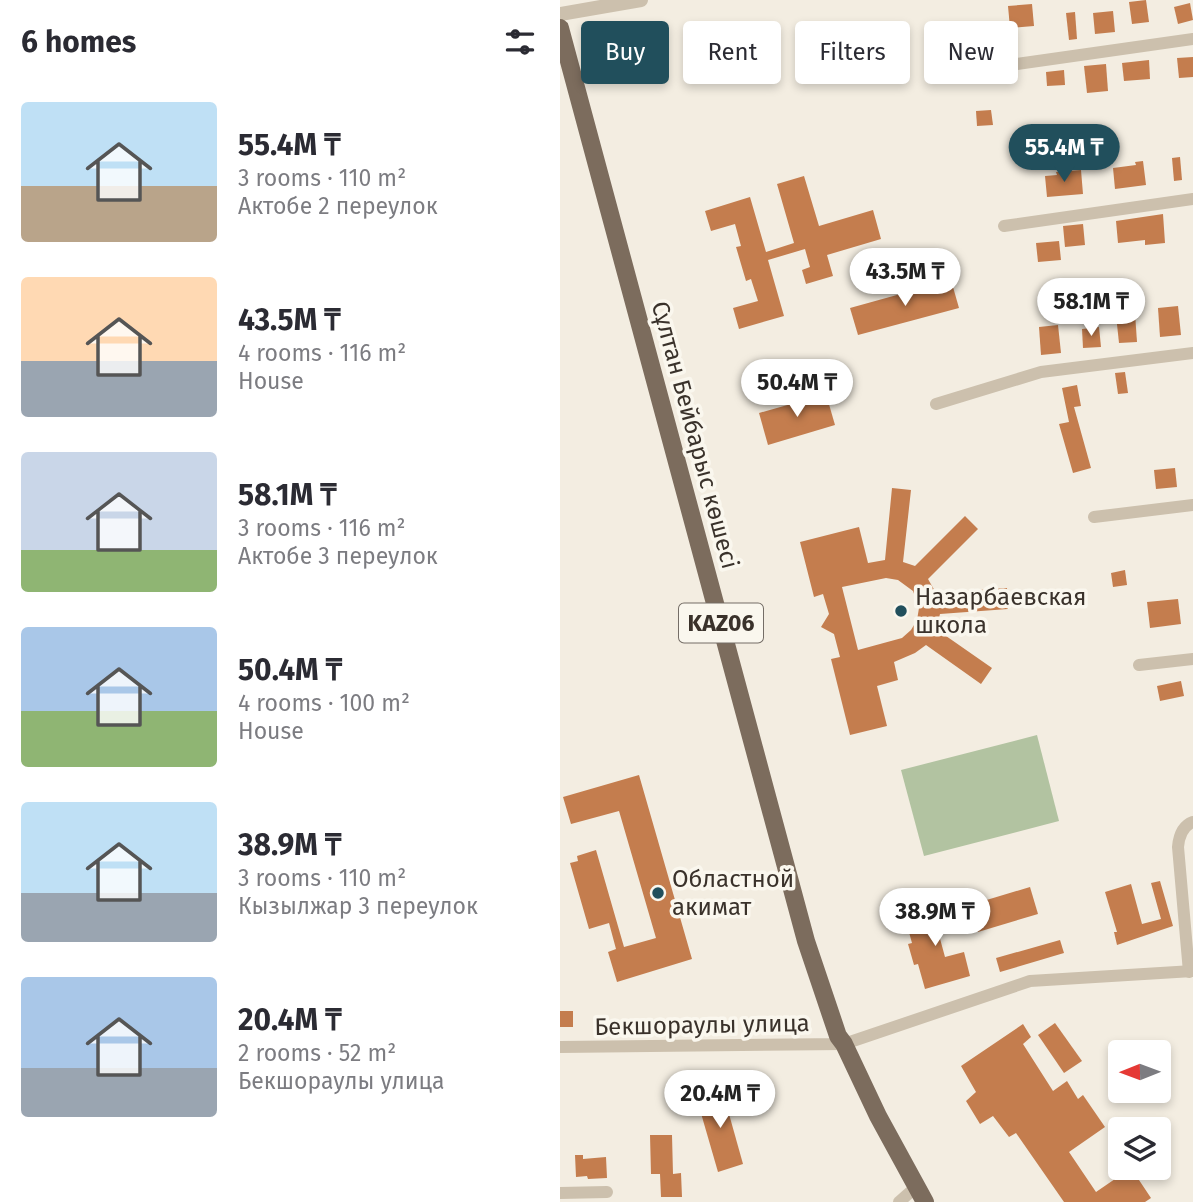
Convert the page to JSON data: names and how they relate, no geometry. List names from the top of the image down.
{
  "streets": {
    "main road": ["Сұлтан Бейбарыс көшесі", "KAZ06"],
    "street": ["Бекшораулы улица"]
  },
  "crossings": [
    ["Сұлтан Бейбарыс көшесі", "Бекшораулы улица"]
  ],
  "places": ["Назарбаевская школа", "Областной акимат"],
  "north": "left",
  "page": {
    "heading": "6 homes",
    "chip": [
      "Buy",
      "Rent",
      "Filters",
      "New"
    ],
    "list": [
      {
        "name": "55.4M ₸",
        "note": "3 rooms · 110 m² · Актобе 2 переулок"
      },
      {
        "name": "43.5M ₸",
        "note": "4 rooms · 116 m² · House"
      },
      {
        "name": "58.1M ₸",
        "note": "3 rooms · 116 m² · Актобе 3 переулок"
      },
      {
        "name": "50.4M ₸",
        "note": "4 rooms · 100 m² · House"
      },
      {
        "name": "38.9M ₸",
        "note": "3 rooms · 110 m² · Кызылжар 3 переулок"
      },
      {
        "name": "20.4M ₸",
        "note": "2 rooms · 52 m² · Бекшораулы улица"
      }
    ],
    "price": [
      "55.4M ₸",
      "43.5M ₸",
      "58.1M ₸",
      "50.4M ₸",
      "38.9M ₸",
      "20.4M ₸"
    ]
  }
}
